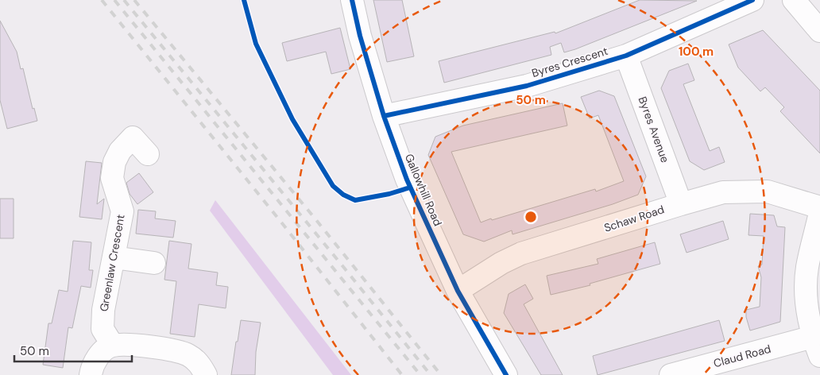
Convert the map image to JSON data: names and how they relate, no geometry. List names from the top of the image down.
{
  "streets": {
    "street": [
      "Byres Crescent",
      "Byres Avenue",
      "Gallowhill Road",
      "Schaw Road",
      "Greenlaw Crescent",
      "Claud Road"
    ]
  },
  "crossings": [
    ["Byres Crescent", "Byres Avenue"],
    ["Byres Crescent", "Gallowhill Road"],
    ["Byres Avenue", "Schaw Road"],
    ["Gallowhill Road", "Schaw Road"]
  ],
  "scale_bar": "50 m",
  "rings": ["100 m", "50 m"]
}
